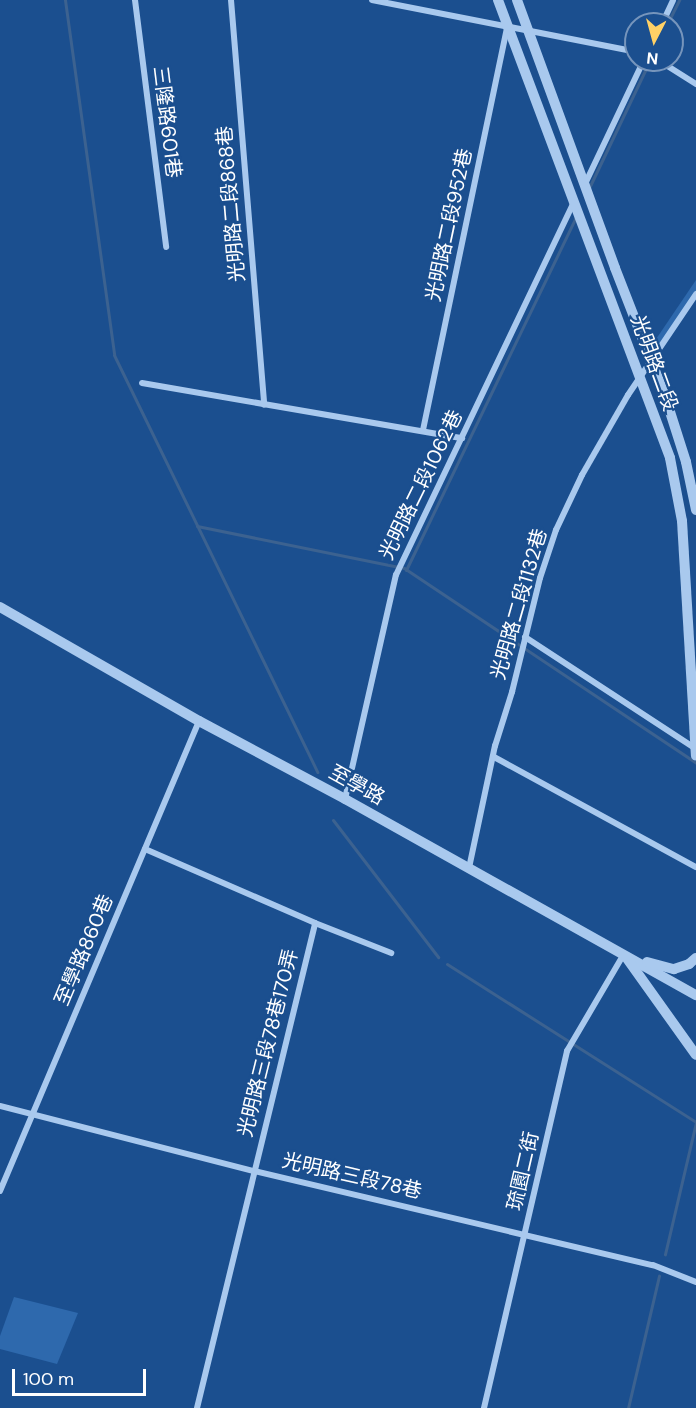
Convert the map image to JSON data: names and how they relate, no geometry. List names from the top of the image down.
{
  "streets": {
    "street": [
      "三隆路601巷",
      "光明路二段868巷",
      "光明路二段952巷",
      "光明路二段",
      "光明路二段1062巷",
      "光明路二段1132巷",
      "至學路",
      "至學路860巷",
      "光明路三段78巷170弄",
      "琉園二街",
      "光明路三段78巷"
    ]
  },
  "crossings": [
    ["光明路二段952巷", "光明路二段"],
    ["光明路二段", "光明路二段1062巷"],
    ["光明路二段", "光明路二段1132巷"],
    ["光明路二段1062巷", "至學路"],
    ["光明路二段1132巷", "至學路"],
    ["至學路", "至學路860巷"],
    ["至學路", "琉園二街"],
    ["至學路860巷", "光明路三段78巷"],
    ["光明路三段78巷170弄", "光明路三段78巷"],
    ["琉園二街", "光明路三段78巷"]
  ],
  "scale_bar": "100 m",
  "north": "bottom"
}
